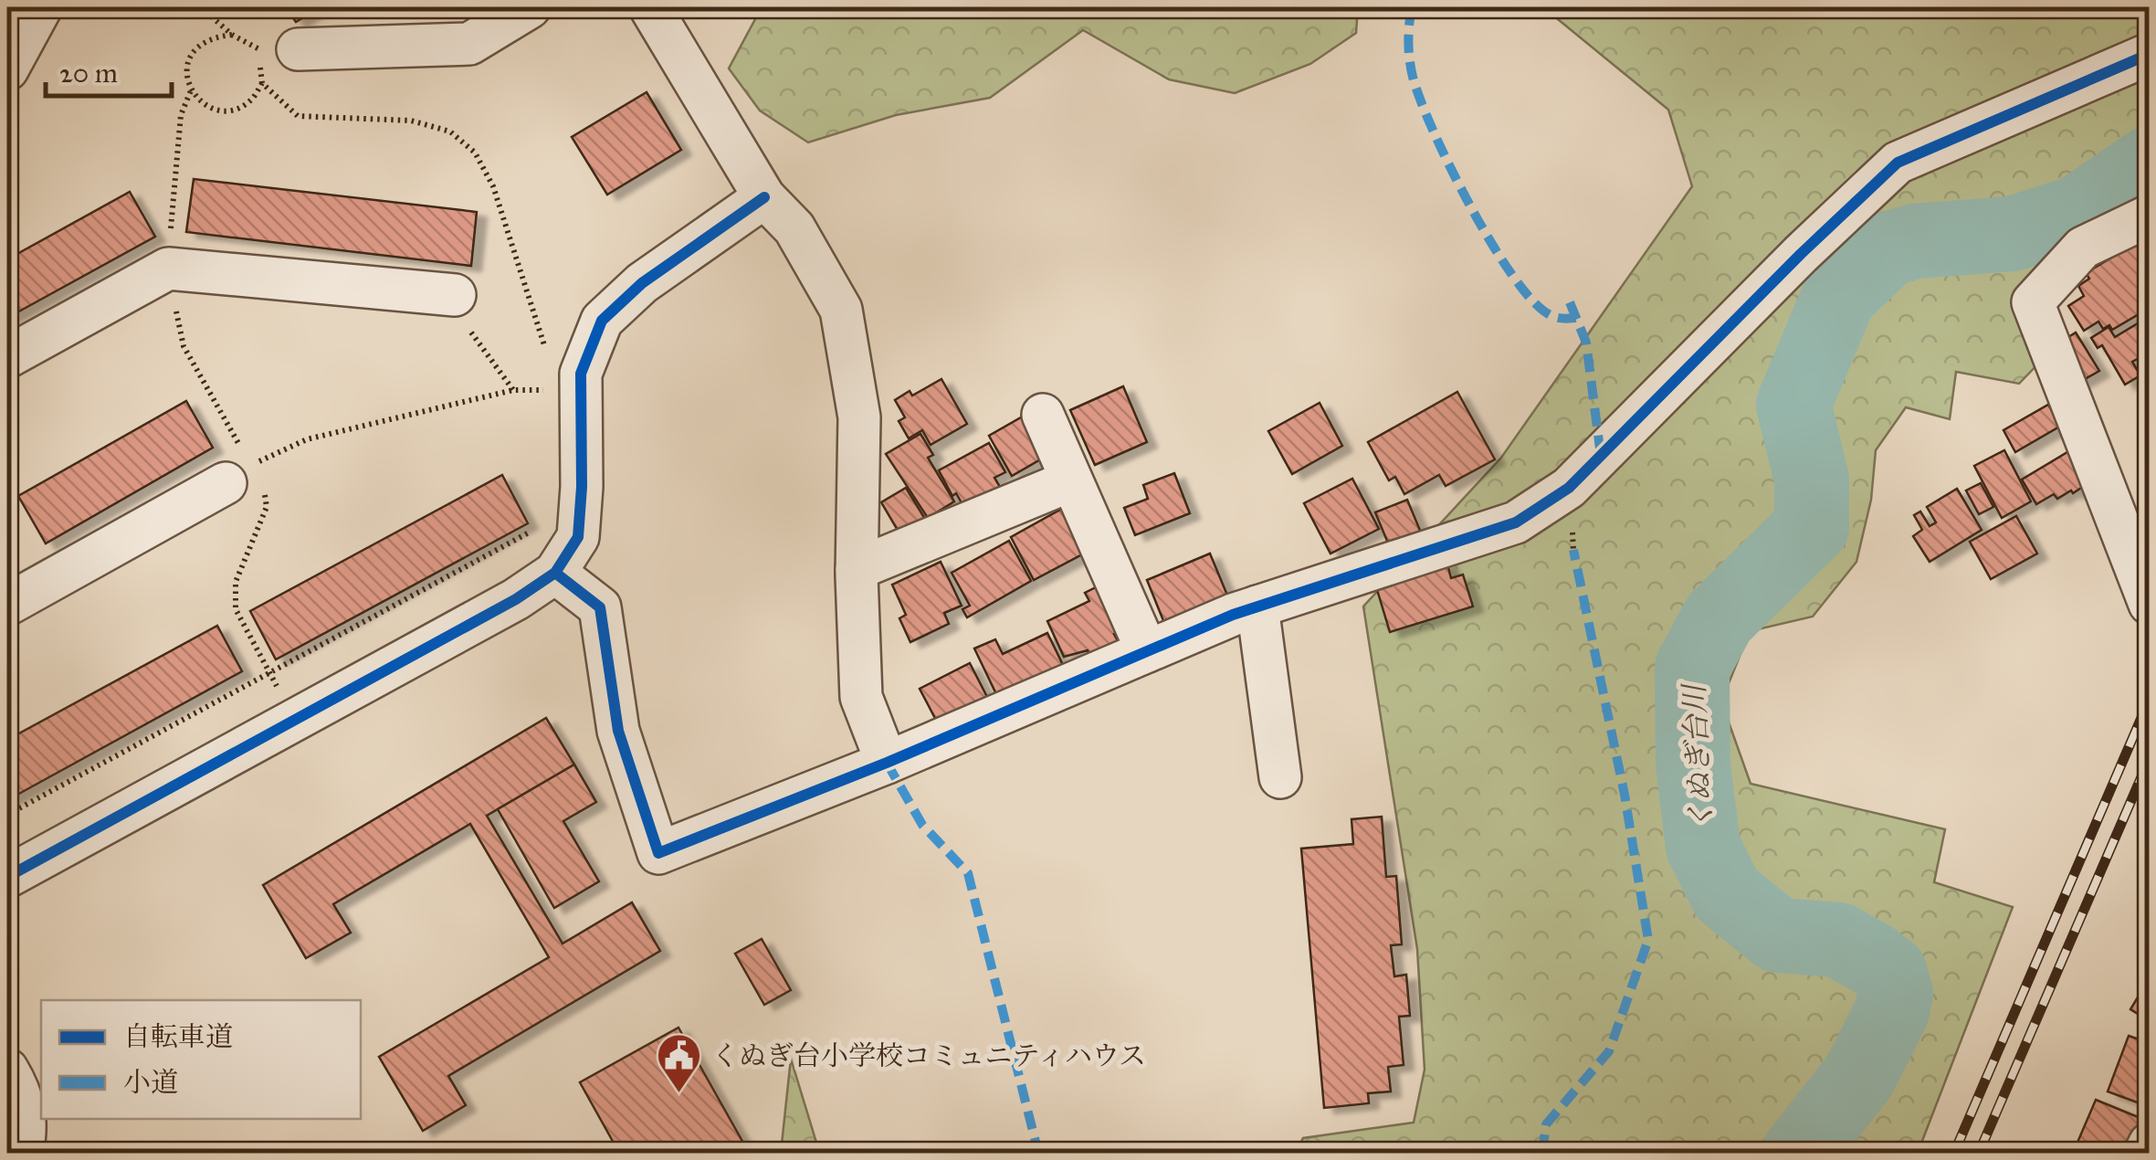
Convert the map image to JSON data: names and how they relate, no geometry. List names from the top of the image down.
{
  "water": ["くぬぎ台川"],
  "places": {
    "public building": ["くぬぎ台小学校コミュニティハウス"]
  },
  "legend": ["自転車道", "小道"],
  "scale_bar": "20 m"
}
